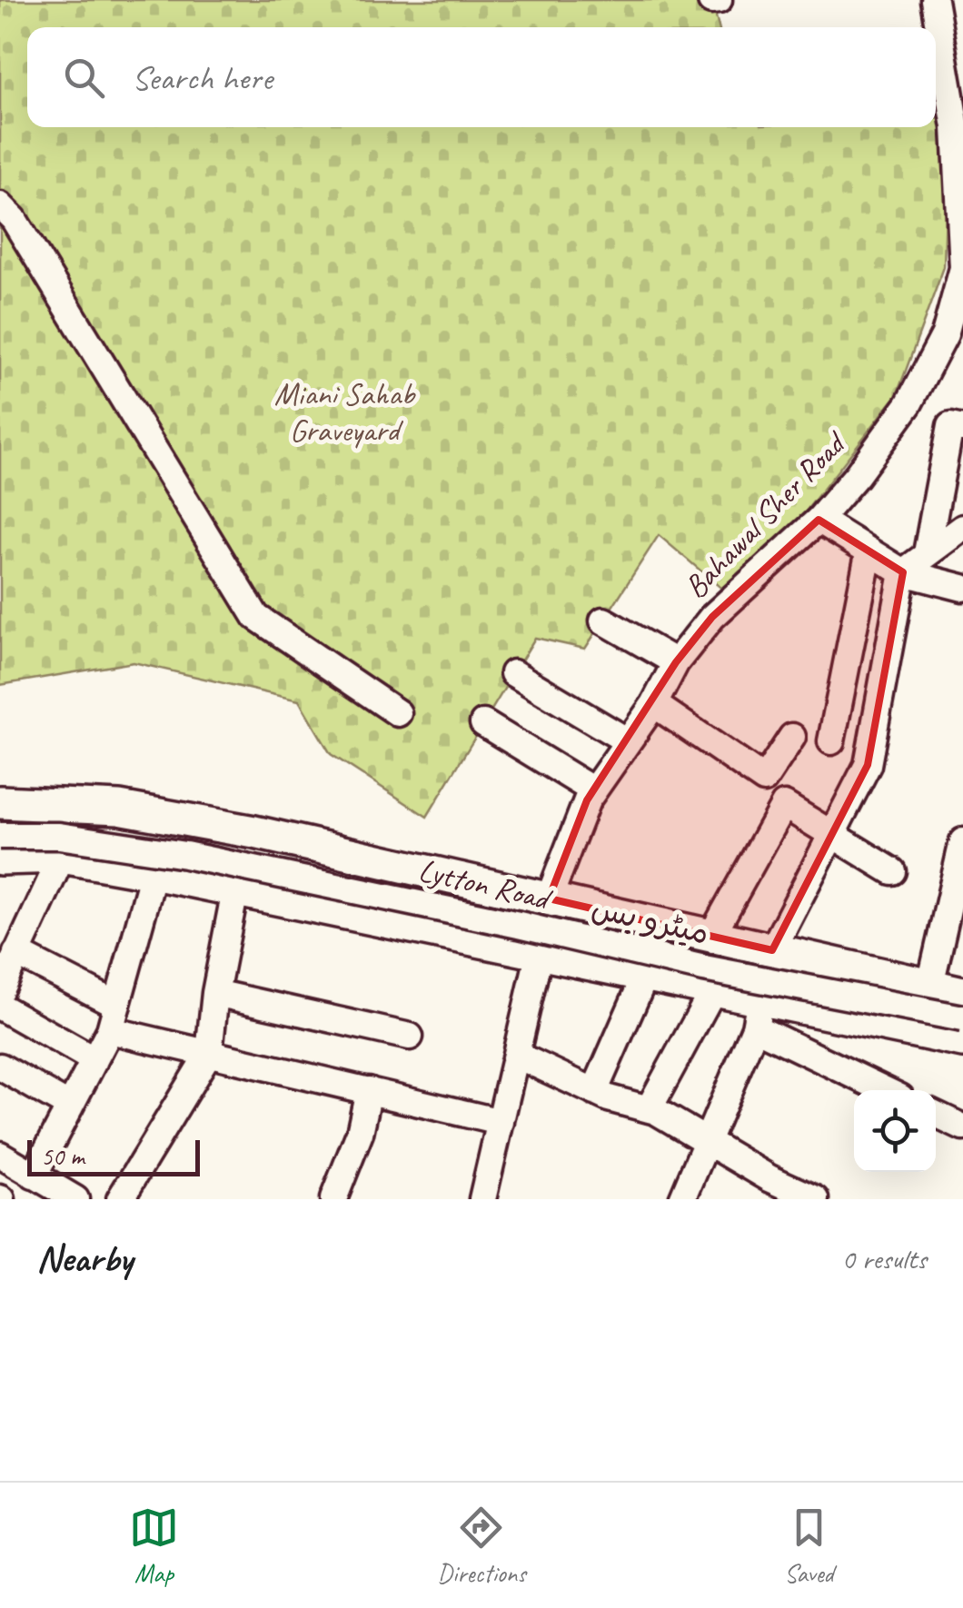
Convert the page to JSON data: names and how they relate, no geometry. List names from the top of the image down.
{
  "streets": {
    "main road": ["Lytton Road"],
    "street": ["Bahawal Sher Road", "میٹرو بس"]
  },
  "crossings": [
    ["Bahawal Sher Road", "Lytton Road"]
  ],
  "parks": ["Miani Sahab Graveyard"],
  "scale_bar": "50 m",
  "page": {
    "search": "Search here",
    "scale": "50 m",
    "heading": ["Nearby", "0 results"],
    "nav": ["Map", "Directions", "Saved"]
  }
}
